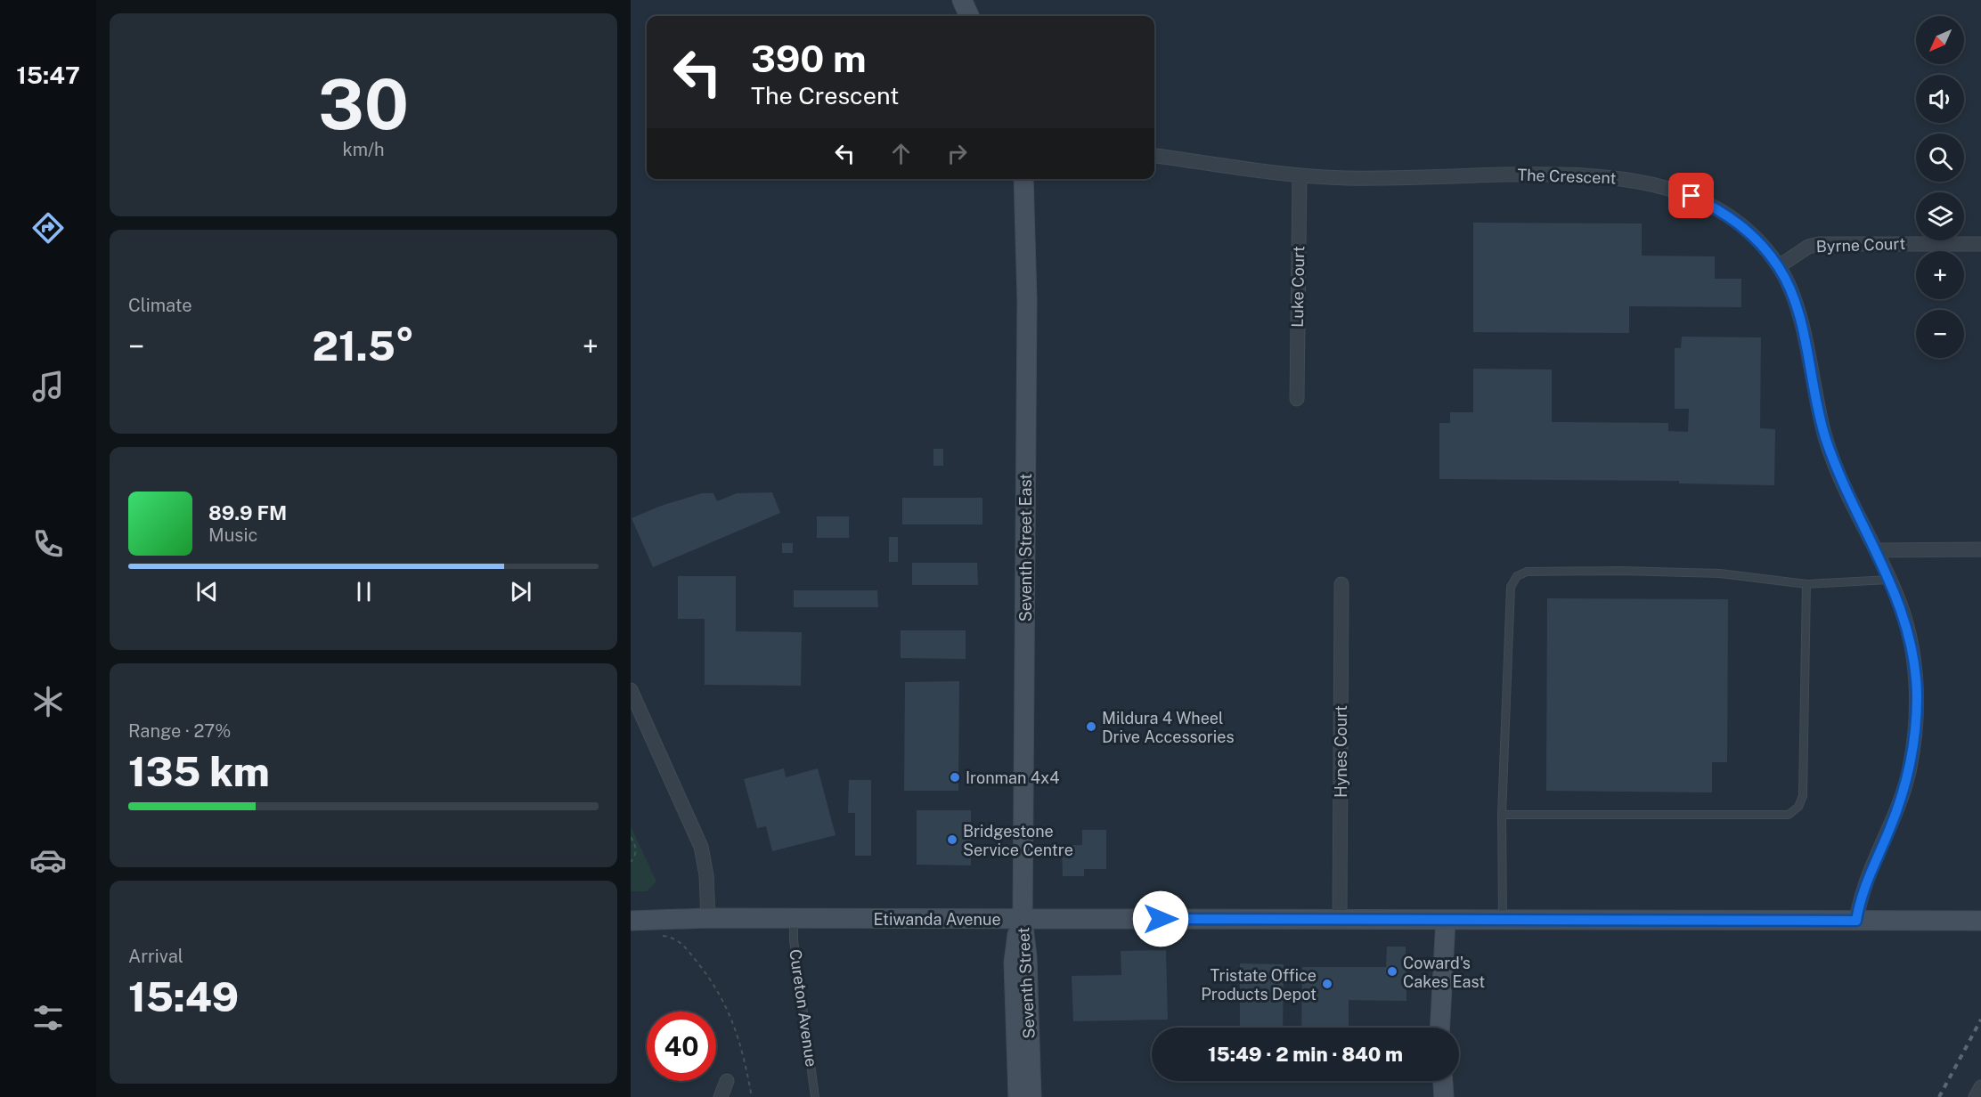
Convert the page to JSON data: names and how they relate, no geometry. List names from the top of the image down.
{
  "streets": {
    "street": [
      "The Crescent",
      "Byrne Court",
      "Luke Court",
      "Seventh Street East",
      "Hynes Court",
      "Etiwanda Avenue",
      "Seventh Street"
    ],
    "lane": ["Cureton Avenue"]
  },
  "crossings": [
    ["The Crescent", "Byrne Court"],
    ["The Crescent", "Luke Court"],
    ["The Crescent", "Etiwanda Avenue"],
    ["Seventh Street East", "Etiwanda Avenue"],
    ["Seventh Street East", "Seventh Street"],
    ["Hynes Court", "Etiwanda Avenue"],
    ["Etiwanda Avenue", "Seventh Street"],
    ["Etiwanda Avenue", "Cureton Avenue"]
  ],
  "places": [
    "Mildura 4 Wheel Drive Accessories",
    "Ironman 4x4",
    "Bridgestone Service Centre",
    "Coward's Cakes East",
    "Tristate Office Products Depot"
  ],
  "north": "bottom left",
  "page": {
    "tabs": "15:47",
    "tile": [
      ["30", "km/h"],
      "Climate",
      ["Range · 27%", "135 km"],
      ["Arrival", "15:49"]
    ],
    "map_buttons": ["+", "−"],
    "turn": ["390 m", "The Crescent"],
    "heat": ["−", "21.5°", "+"],
    "song": ["89.9 FM", "Music"],
    "limit": "40",
    "trip": "15:49 · 2 min · 840 m"
  }
}
